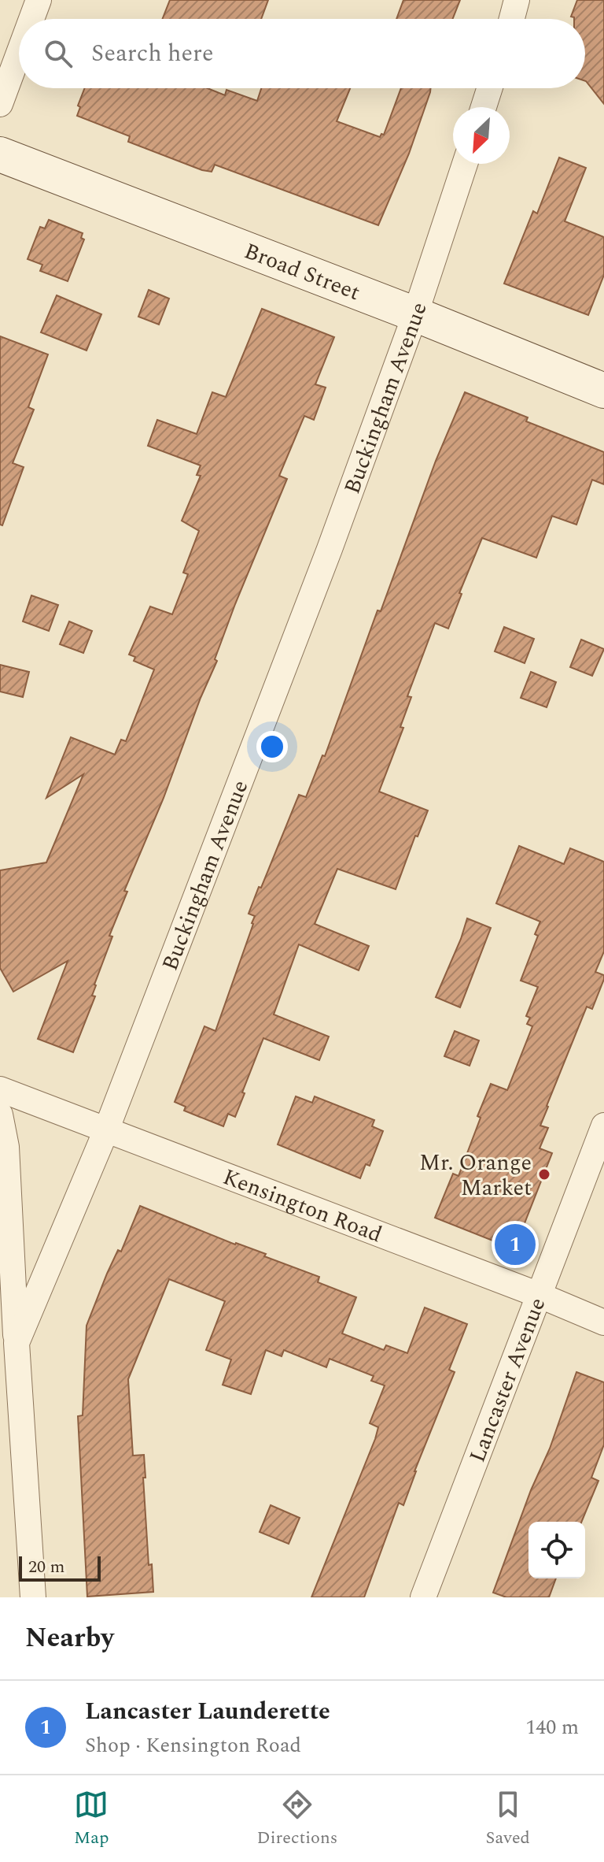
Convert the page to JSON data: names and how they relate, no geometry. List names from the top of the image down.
{
  "streets": {
    "street": [
      "Broad Street",
      "Buckingham Avenue",
      "Kensington Road",
      "Lancaster Avenue"
    ]
  },
  "crossings": [
    ["Broad Street", "Buckingham Avenue"],
    ["Buckingham Avenue", "Kensington Road"],
    ["Kensington Road", "Lancaster Avenue"]
  ],
  "places": ["Mr. Orange Market"],
  "scale_bar": "20 m",
  "north": "bottom left",
  "page": {
    "search": "Search here",
    "pins": "1",
    "scale": "20 m",
    "heading": "Nearby",
    "list": [
      {
        "mark": "1",
        "name": "Lancaster Launderette",
        "note": "Shop · Kensington Road",
        "value": "140 m"
      }
    ],
    "nav": ["Map", "Directions", "Saved"]
  }
}
